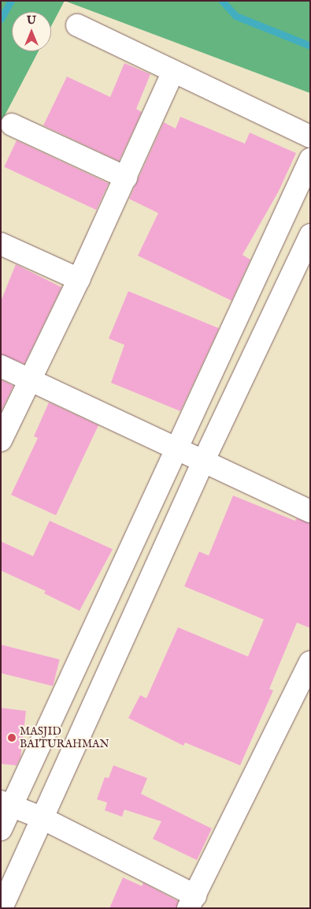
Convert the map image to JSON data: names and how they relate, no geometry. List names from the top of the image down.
{
  "places": ["MASJID BAITURAHMAN"],
  "north": "top"
}
